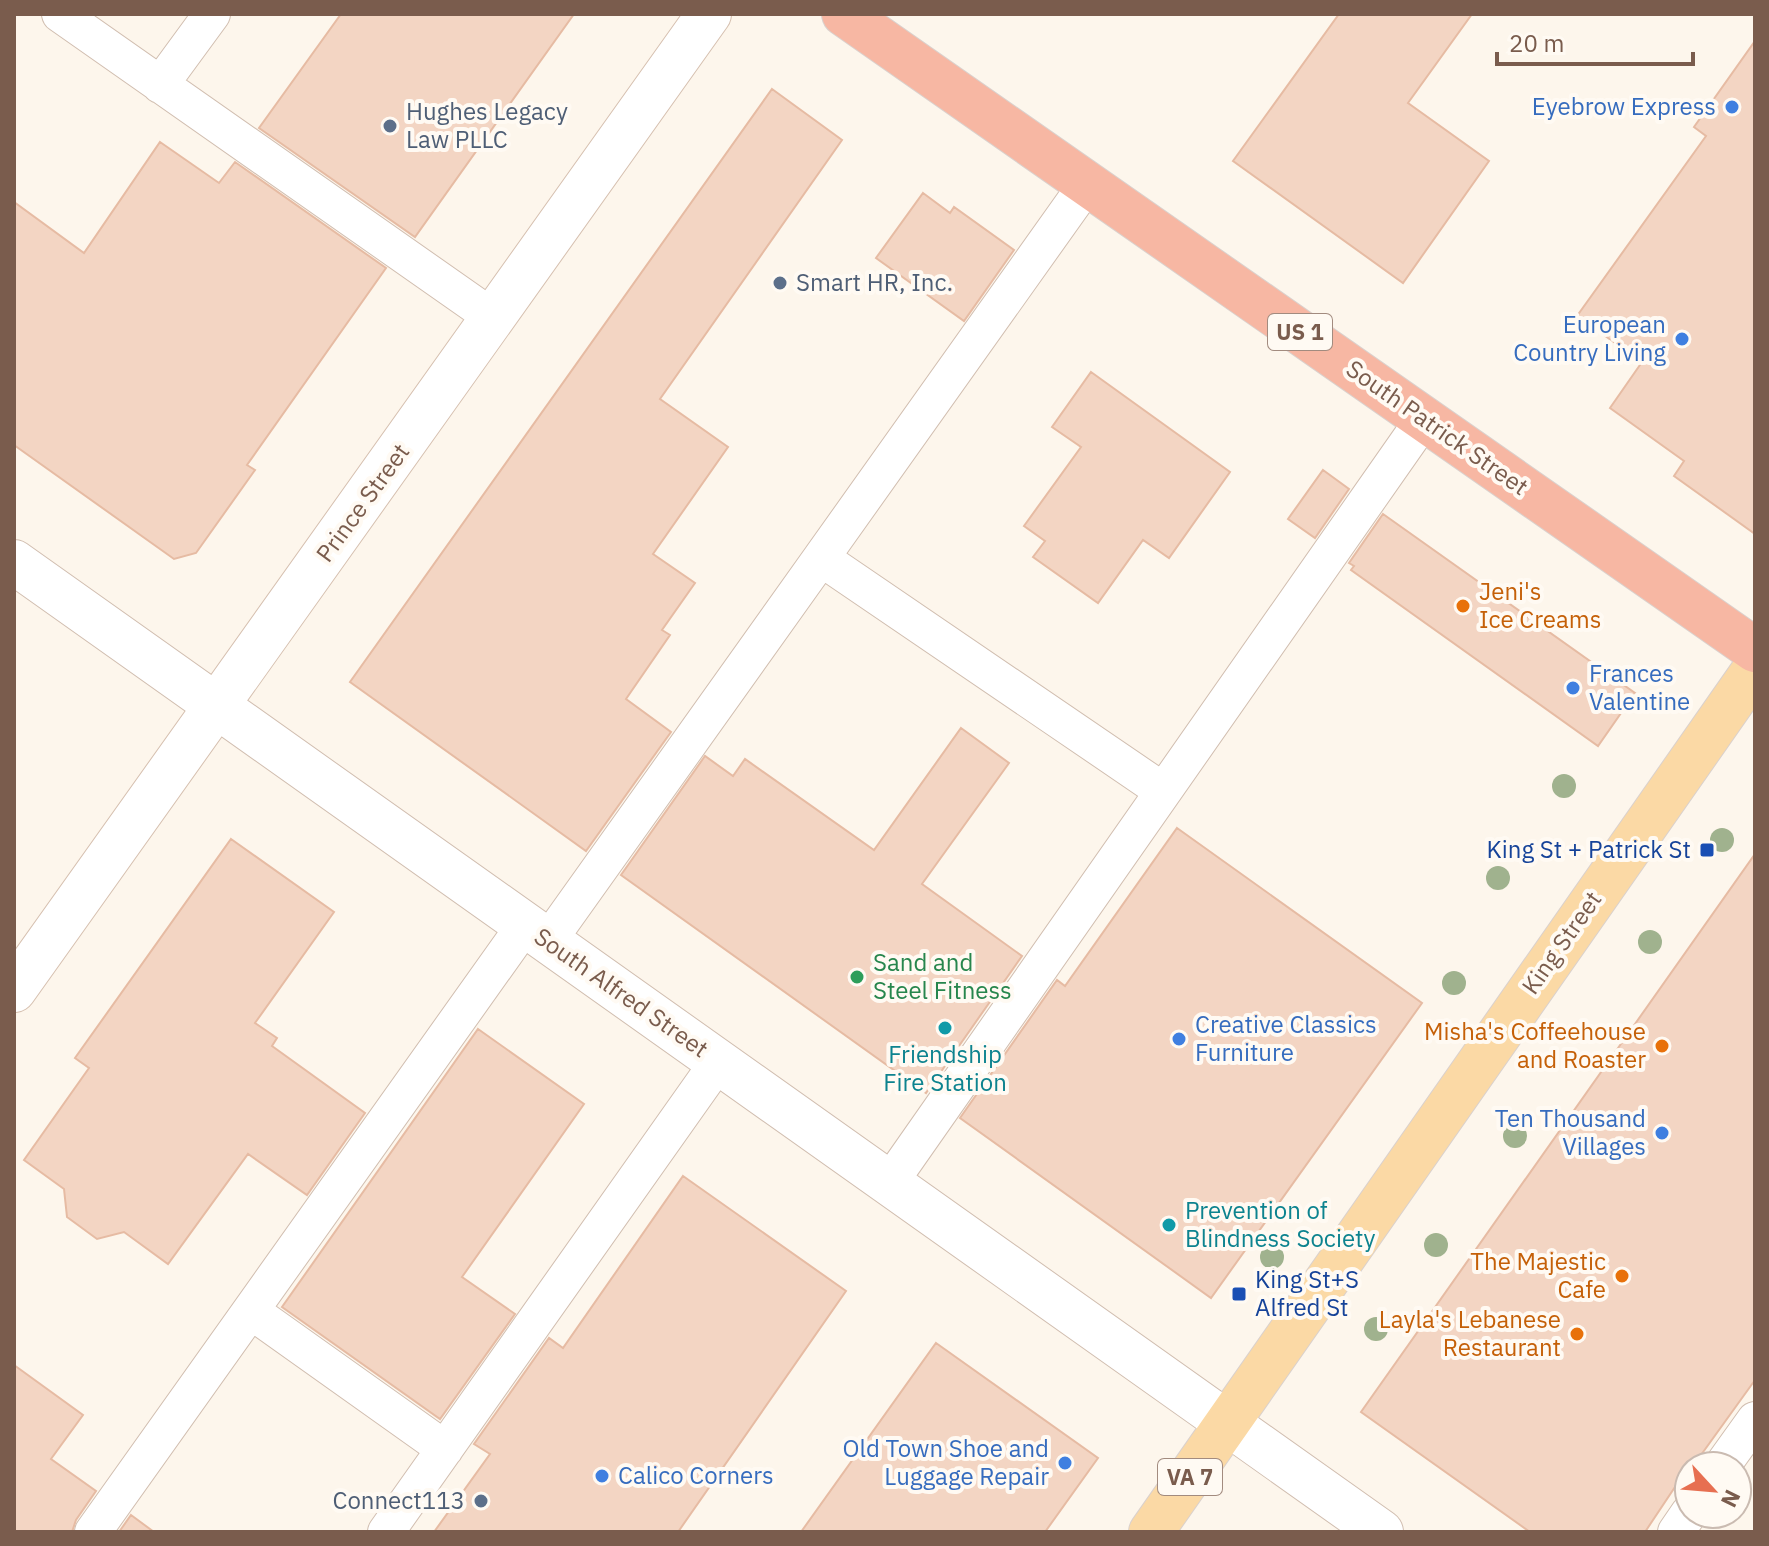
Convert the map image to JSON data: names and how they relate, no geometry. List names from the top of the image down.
{
  "streets": {
    "highway": ["US 1", "South Patrick Street"],
    "main road": ["King Street", "VA 7"],
    "street": ["Prince Street", "South Alfred Street"]
  },
  "crossings": [
    ["Prince Street", "South Alfred Street"],
    ["King Street", "South Alfred Street"]
  ],
  "places": {
    "other": [
      "Eyebrow Express",
      "Hughes Legacy Law PLLC",
      "Smart HR, Inc.",
      "European Country Living",
      "Jeni's Ice Creams",
      "Frances Valentine",
      "Sand and Steel Fitness",
      "Friendship Fire Station",
      "Creative Classics Furniture",
      "Misha's Coffeehouse and Roaster",
      "Ten Thousand Villages",
      "Prevention of Blindness Society",
      "The Majestic Cafe",
      "Layla's Lebanese Restaurant",
      "Old Town Shoe and Luggage Repair",
      "Calico Corners",
      "Connect113"
    ],
    "transit": ["King St + Patrick St", "King St+S Alfred St"]
  },
  "scale_bar": "20 m",
  "north": "bottom right"
}
